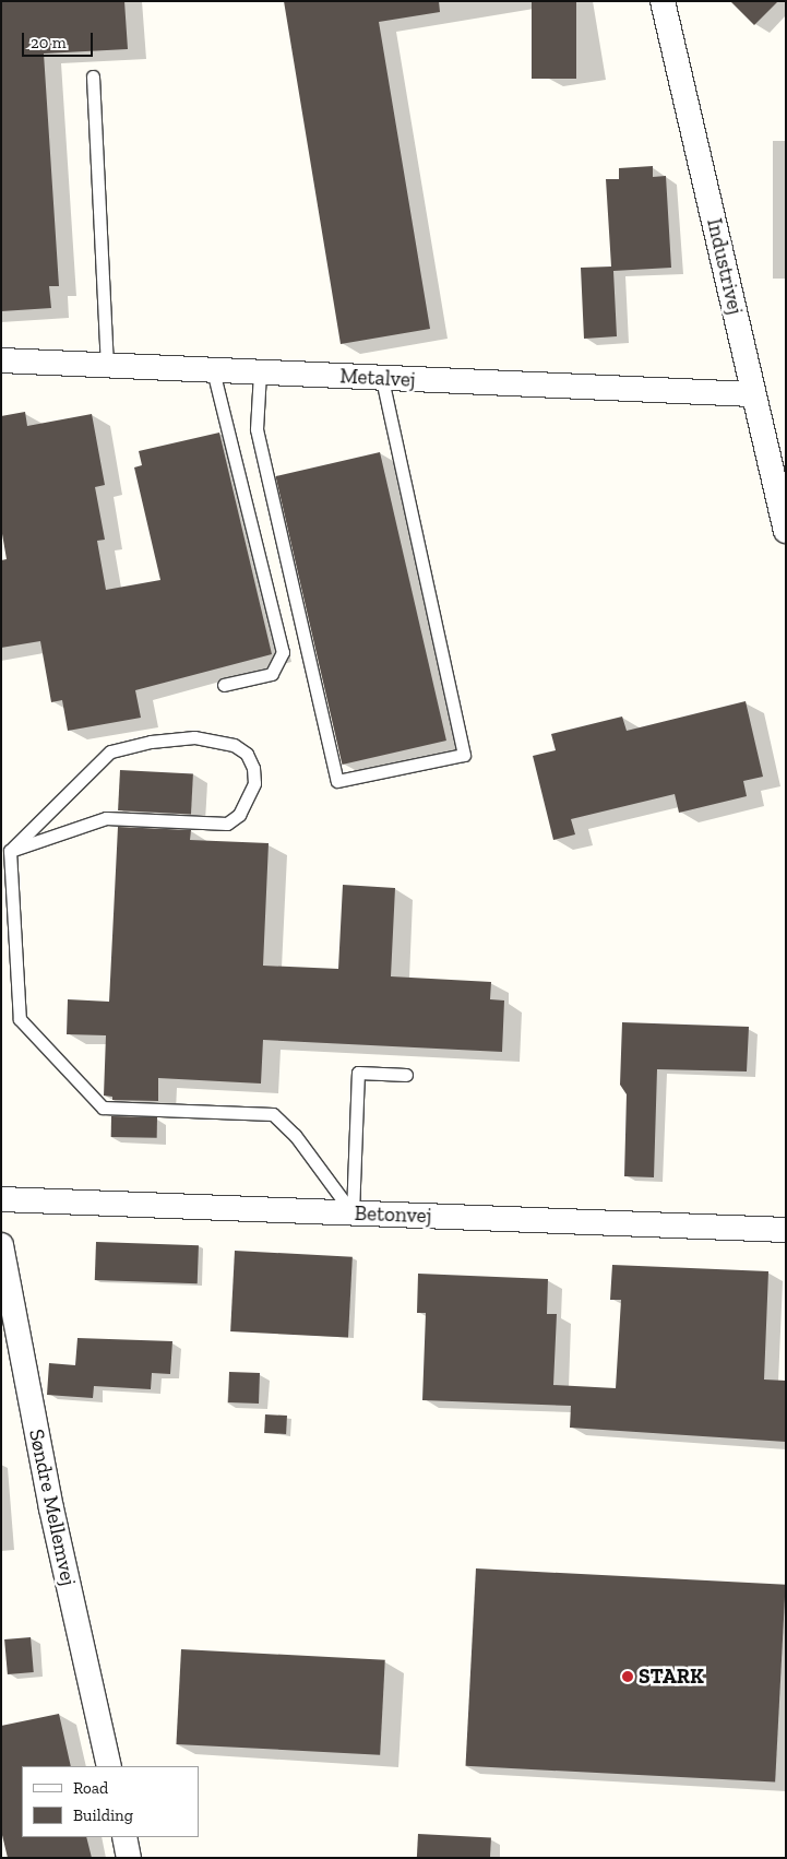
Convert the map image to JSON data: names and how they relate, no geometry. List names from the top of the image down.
{
  "streets": {
    "street": [
      "Industrivej",
      "Metalvej",
      "Betonvej",
      "Søndre Mellemvej"
    ]
  },
  "crossings": [
    ["Industrivej", "Metalvej"]
  ],
  "places": ["STARK"],
  "legend": ["Road", "Building"],
  "scale_bar": "20 m"
}
